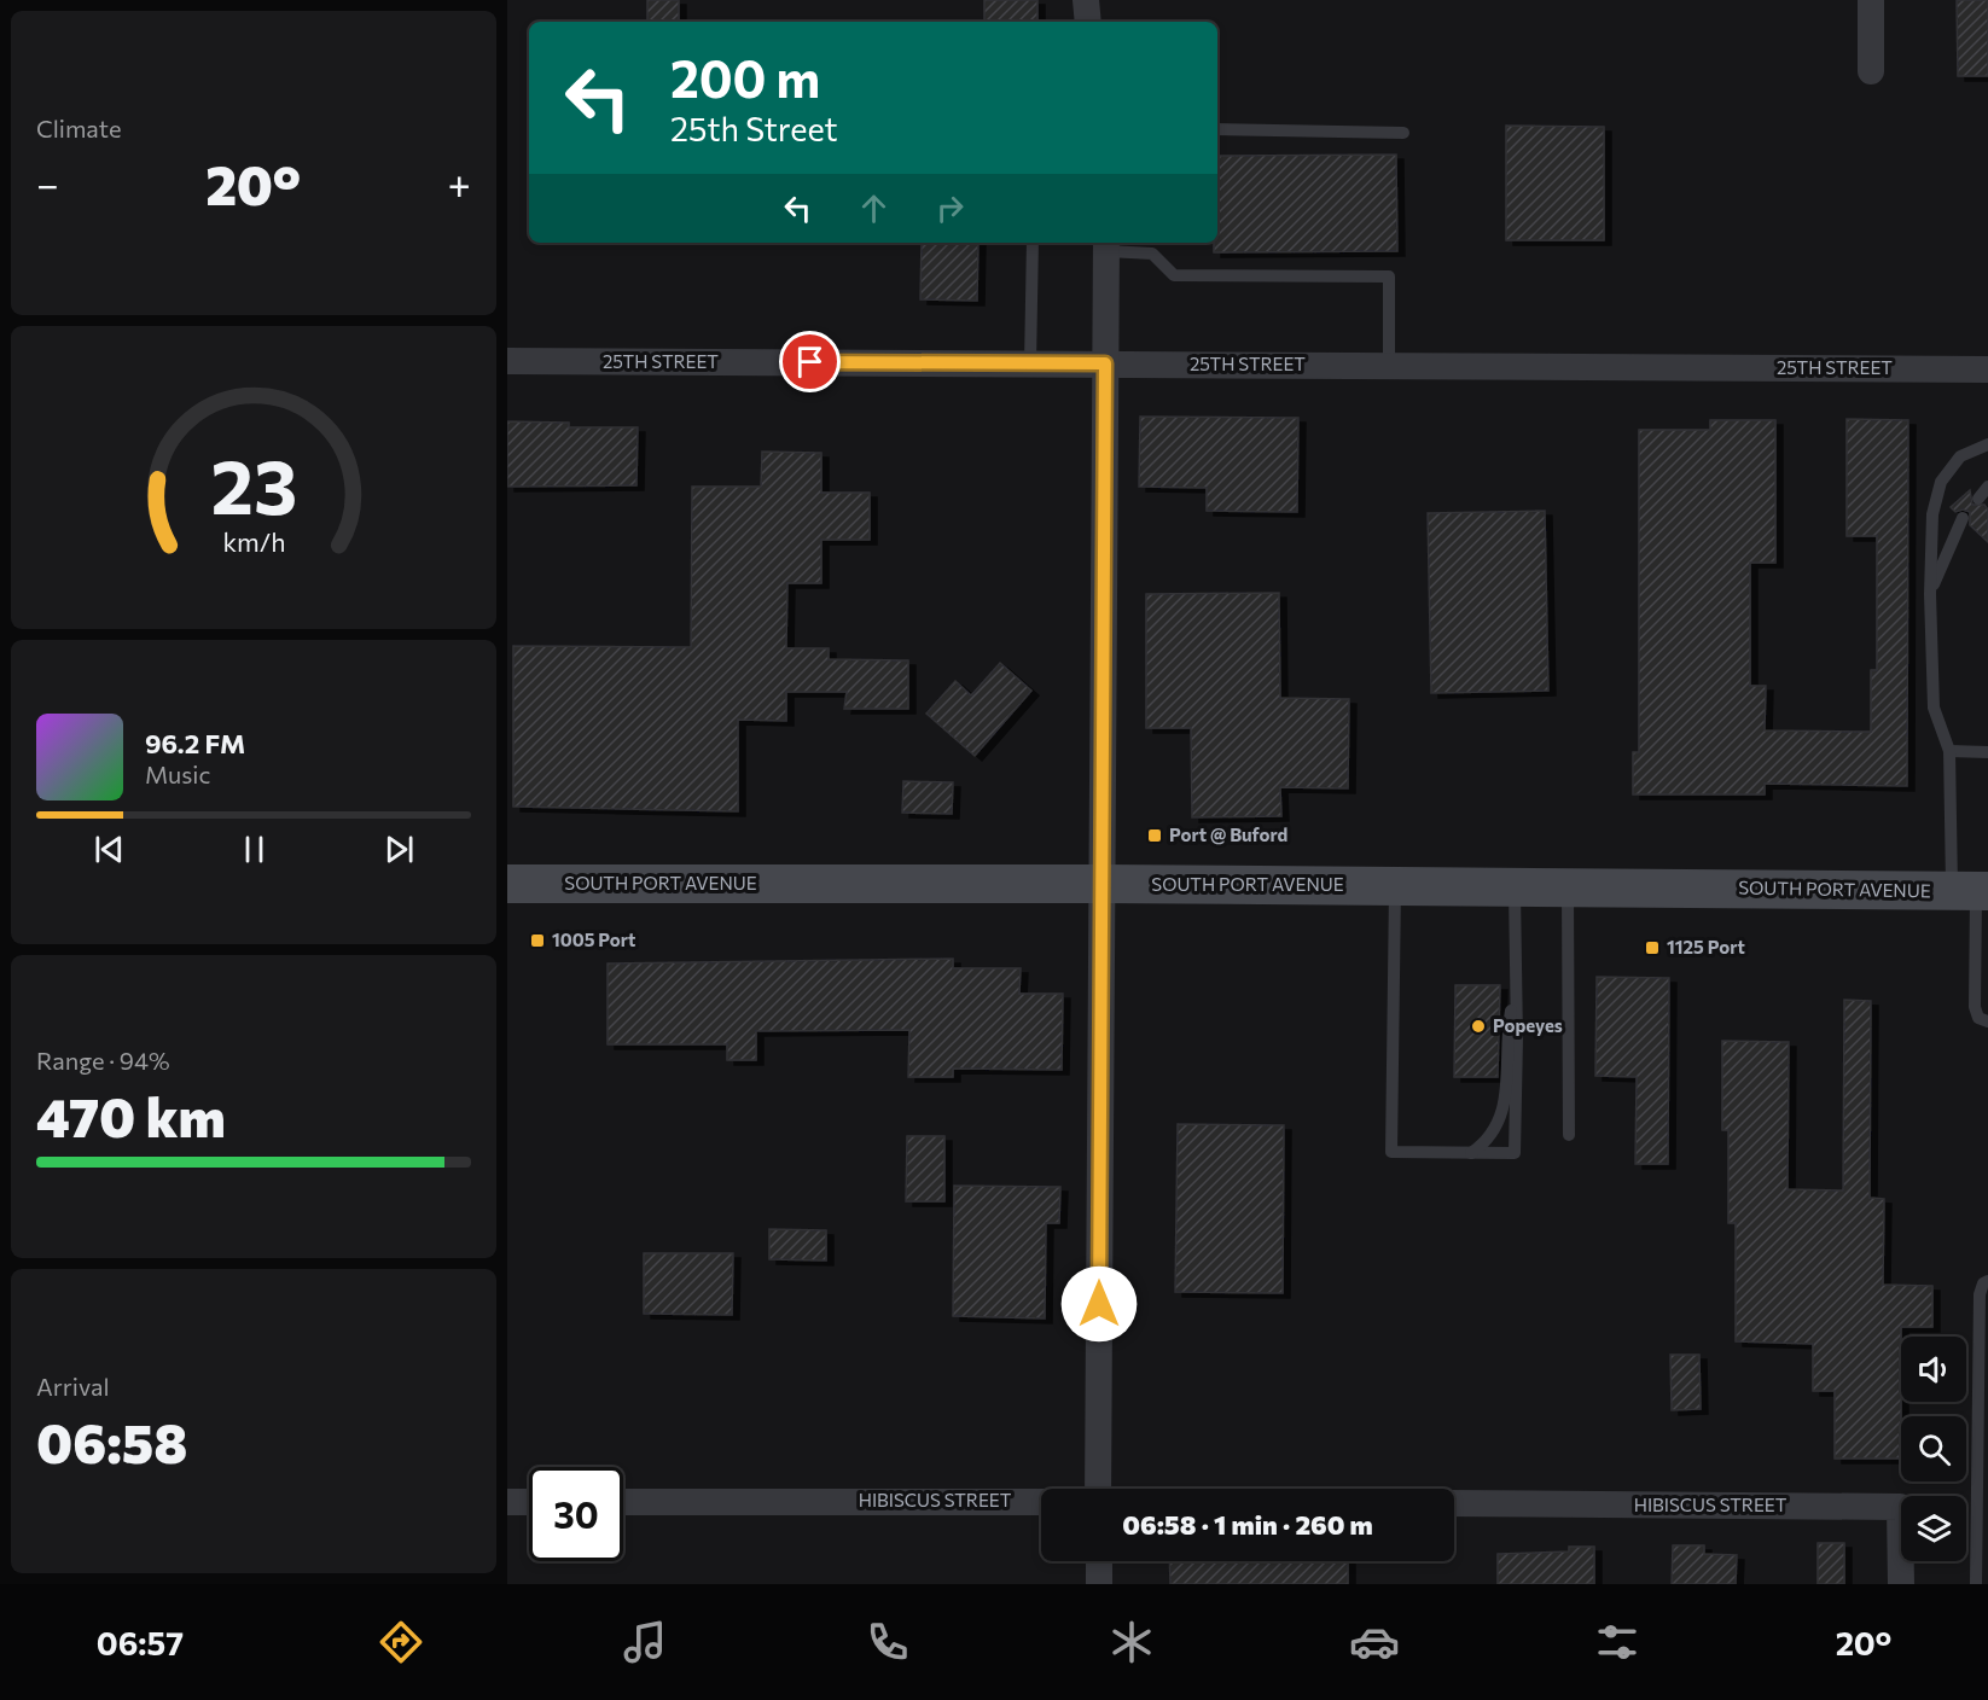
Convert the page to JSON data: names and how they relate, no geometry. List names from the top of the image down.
{
  "streets": {
    "main road": ["SOUTH PORT AVENUE"],
    "street": ["25TH STREET", "HIBISCUS STREET"]
  },
  "places": {
    "transit": ["Port @ Buford", "1005 Port", "1125 Port"],
    "other": ["Popeyes"]
  },
  "page": {
    "tile": [
      "Climate",
      ["Range · 94%", "470 km"],
      ["Arrival", "06:58"]
    ],
    "turn": ["200 m", "25th Street"],
    "heat": ["−", "20°", "+"],
    "song": ["96.2 FM", "Music"],
    "limit": "30",
    "trip": "06:58 · 1 min · 260 m",
    "tabs": ["06:57", "20°"],
    "gauge": ["23", "km/h"]
  }
}
